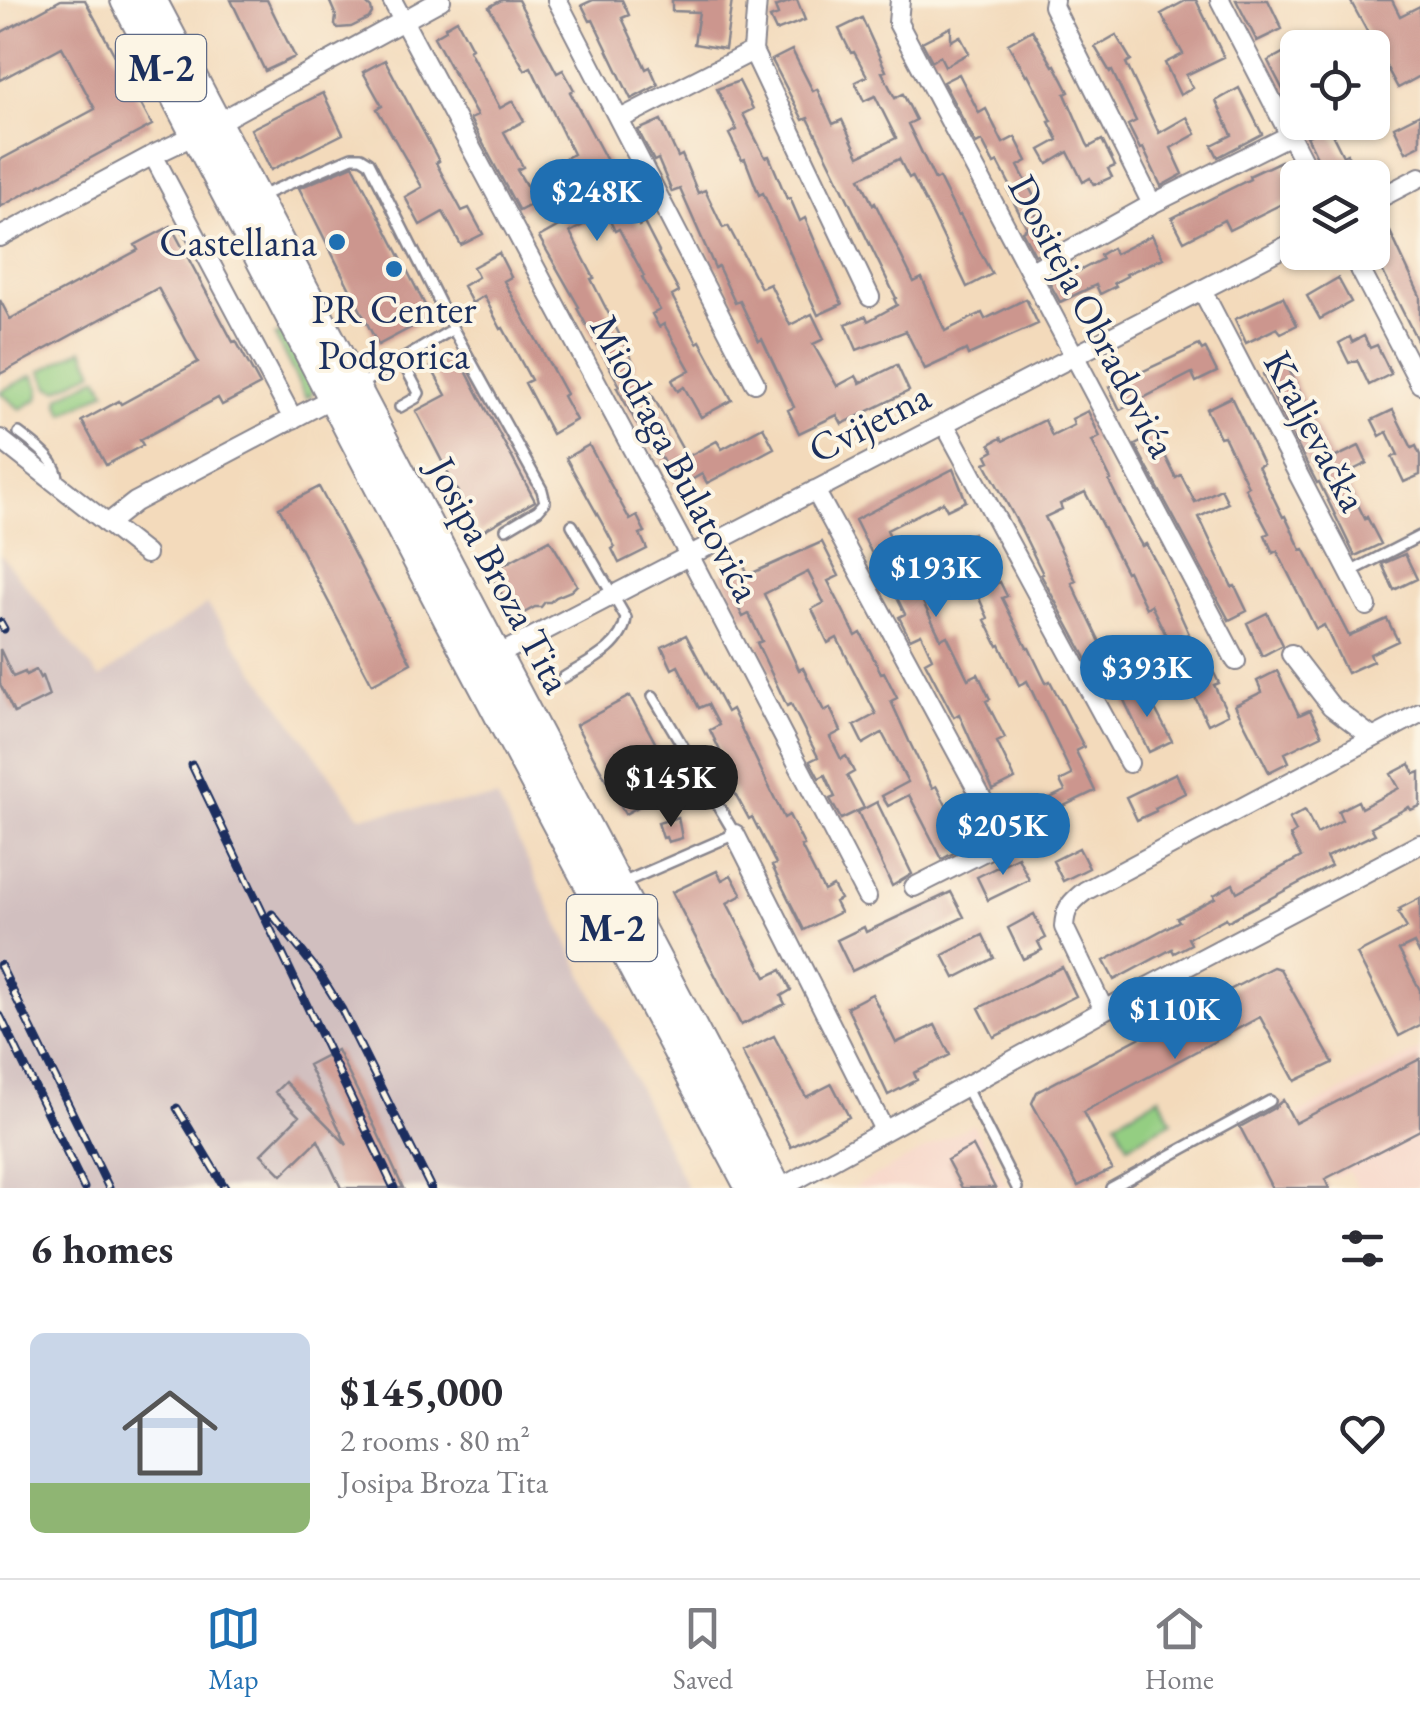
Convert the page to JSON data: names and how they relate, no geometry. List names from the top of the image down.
{
  "streets": {
    "main road": ["M-2", "Josipa Broza Tita"],
    "street": [
      "Dositeja Obradovića",
      "Cvijetna",
      "Kraljevačka",
      "Miodraga Bulatovića"
    ]
  },
  "crossings": [
    ["Dositeja Obradovića", "Cvijetna"],
    ["Cvijetna", "Kraljevačka"],
    ["Cvijetna", "Miodraga Bulatovića"],
    ["Cvijetna", "Josipa Broza Tita"]
  ],
  "places": ["Castellana", "PR Center Podgorica"],
  "page": {
    "price": [
      "$248K",
      "$193K",
      "$393K",
      "$145K",
      "$205K",
      "$110K"
    ],
    "heading": "6 homes",
    "list": [
      {
        "name": "$145,000",
        "note": "2 rooms · 80 m² · Josipa Broza Tita"
      }
    ],
    "tabs": ["Map", "Saved", "Home"]
  }
}
